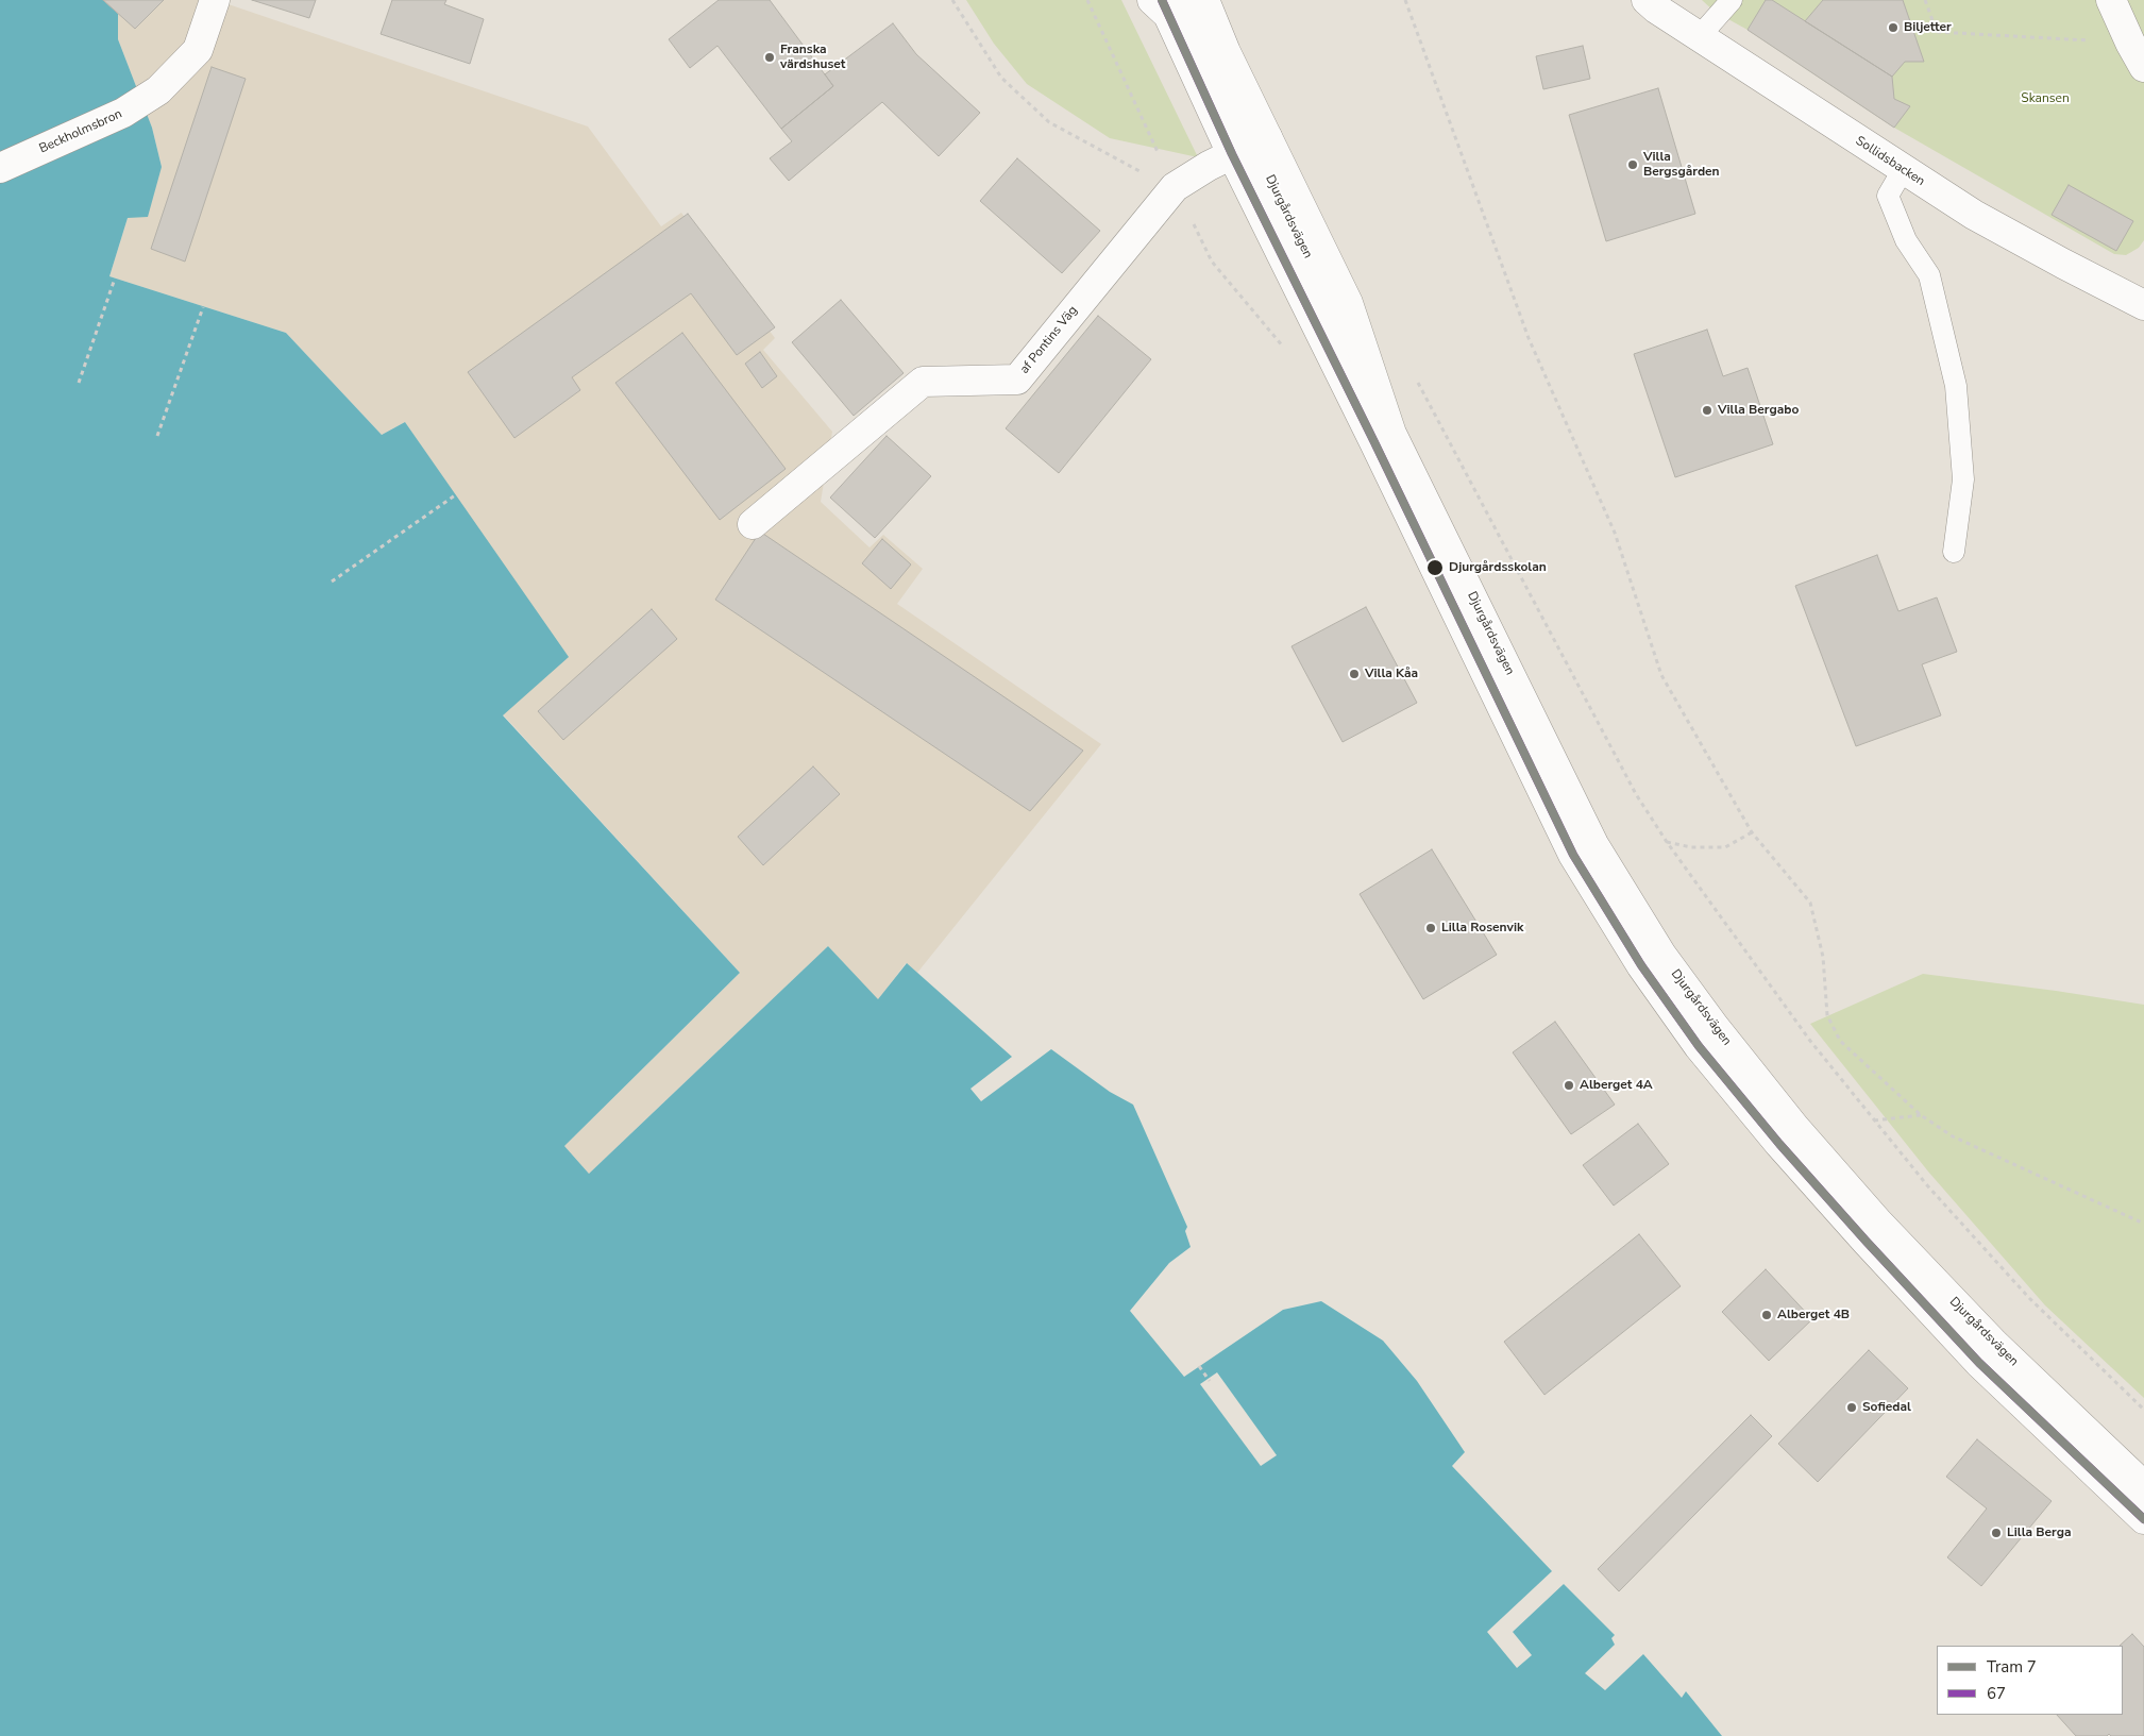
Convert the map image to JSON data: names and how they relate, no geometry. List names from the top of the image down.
{
  "streets": {
    "street": [
      "Beckholmsbron",
      "Sollidsbacken",
      "Djurgårdsvägen",
      "af Pontins Väg"
    ]
  },
  "crossings": [
    ["Djurgårdsvägen", "af Pontins Väg"]
  ],
  "parks": ["Skansen"],
  "places": [
    "Biljetter",
    "Franska värdshuset",
    "Villa Bergsgården",
    "Villa Bergabo",
    "Djurgårdsskolan",
    "Villa Kåa",
    "Lilla Rosenvik",
    "Alberget 4A",
    "Alberget 4B",
    "Sofiedal",
    "Lilla Berga"
  ],
  "lines": ["tram line 7", "transit line 67"],
  "legend": ["Tram 7", "67"]
}
